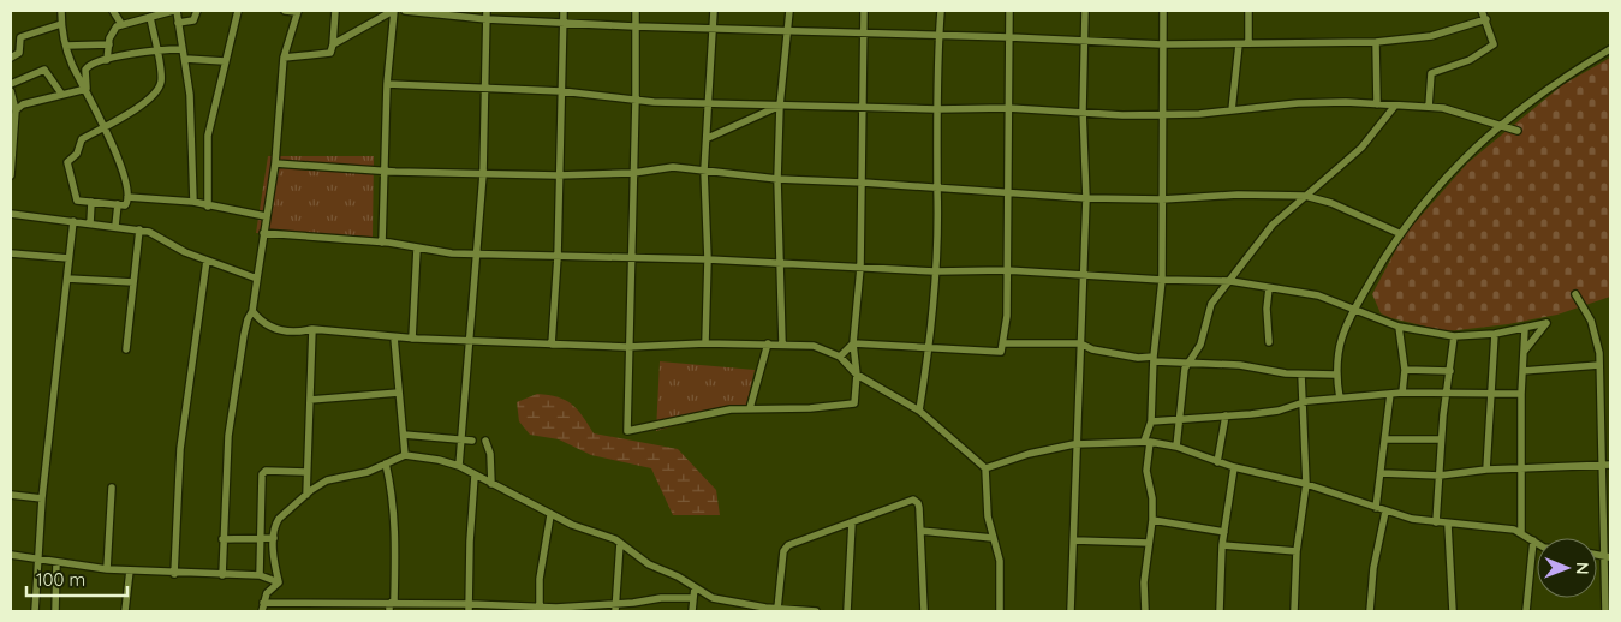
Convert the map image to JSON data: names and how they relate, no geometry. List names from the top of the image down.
{
  "scale_bar": "100 m",
  "north": "right"
}
